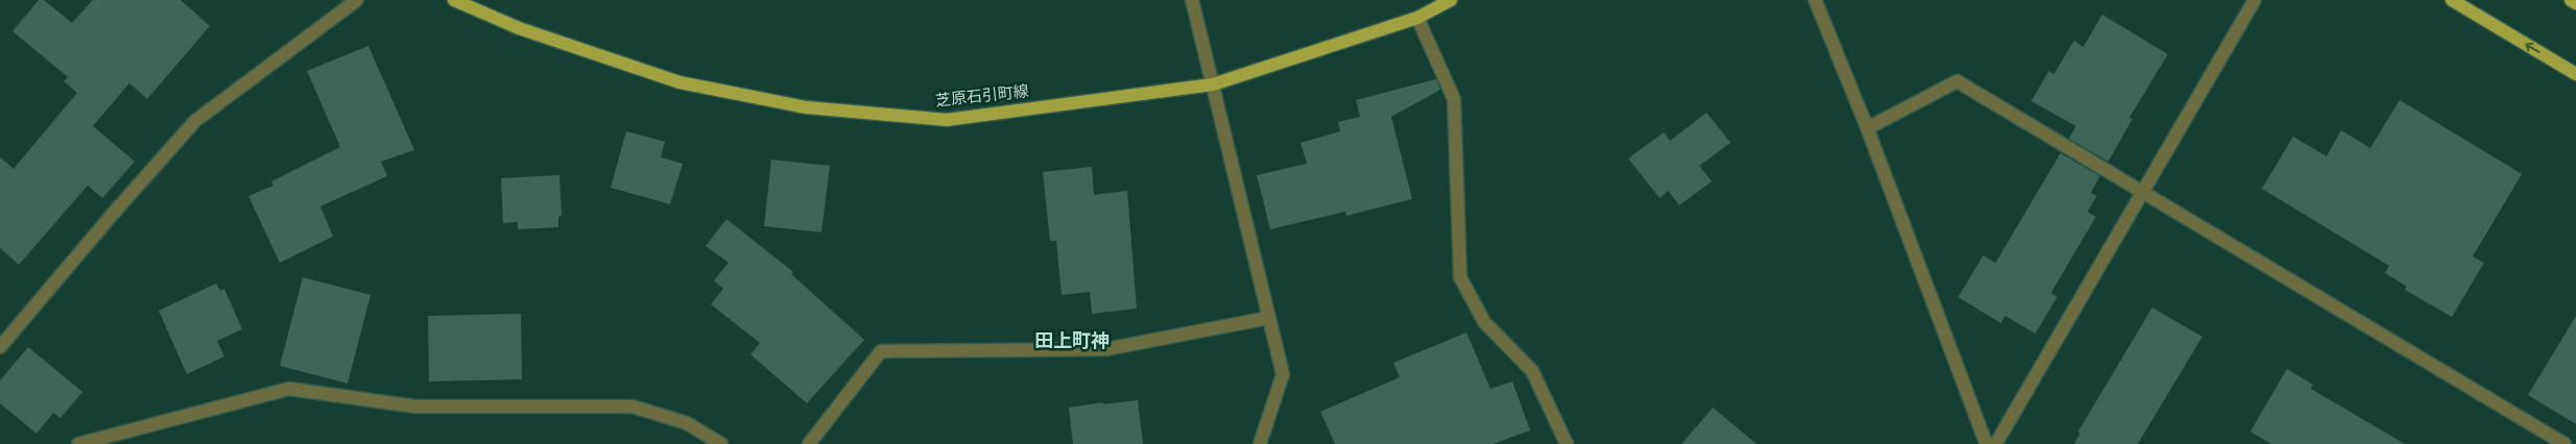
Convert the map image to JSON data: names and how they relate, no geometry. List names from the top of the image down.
{
  "streets": {
    "main road": ["芝原石引町線"]
  },
  "districts": ["田上町神"]
}
